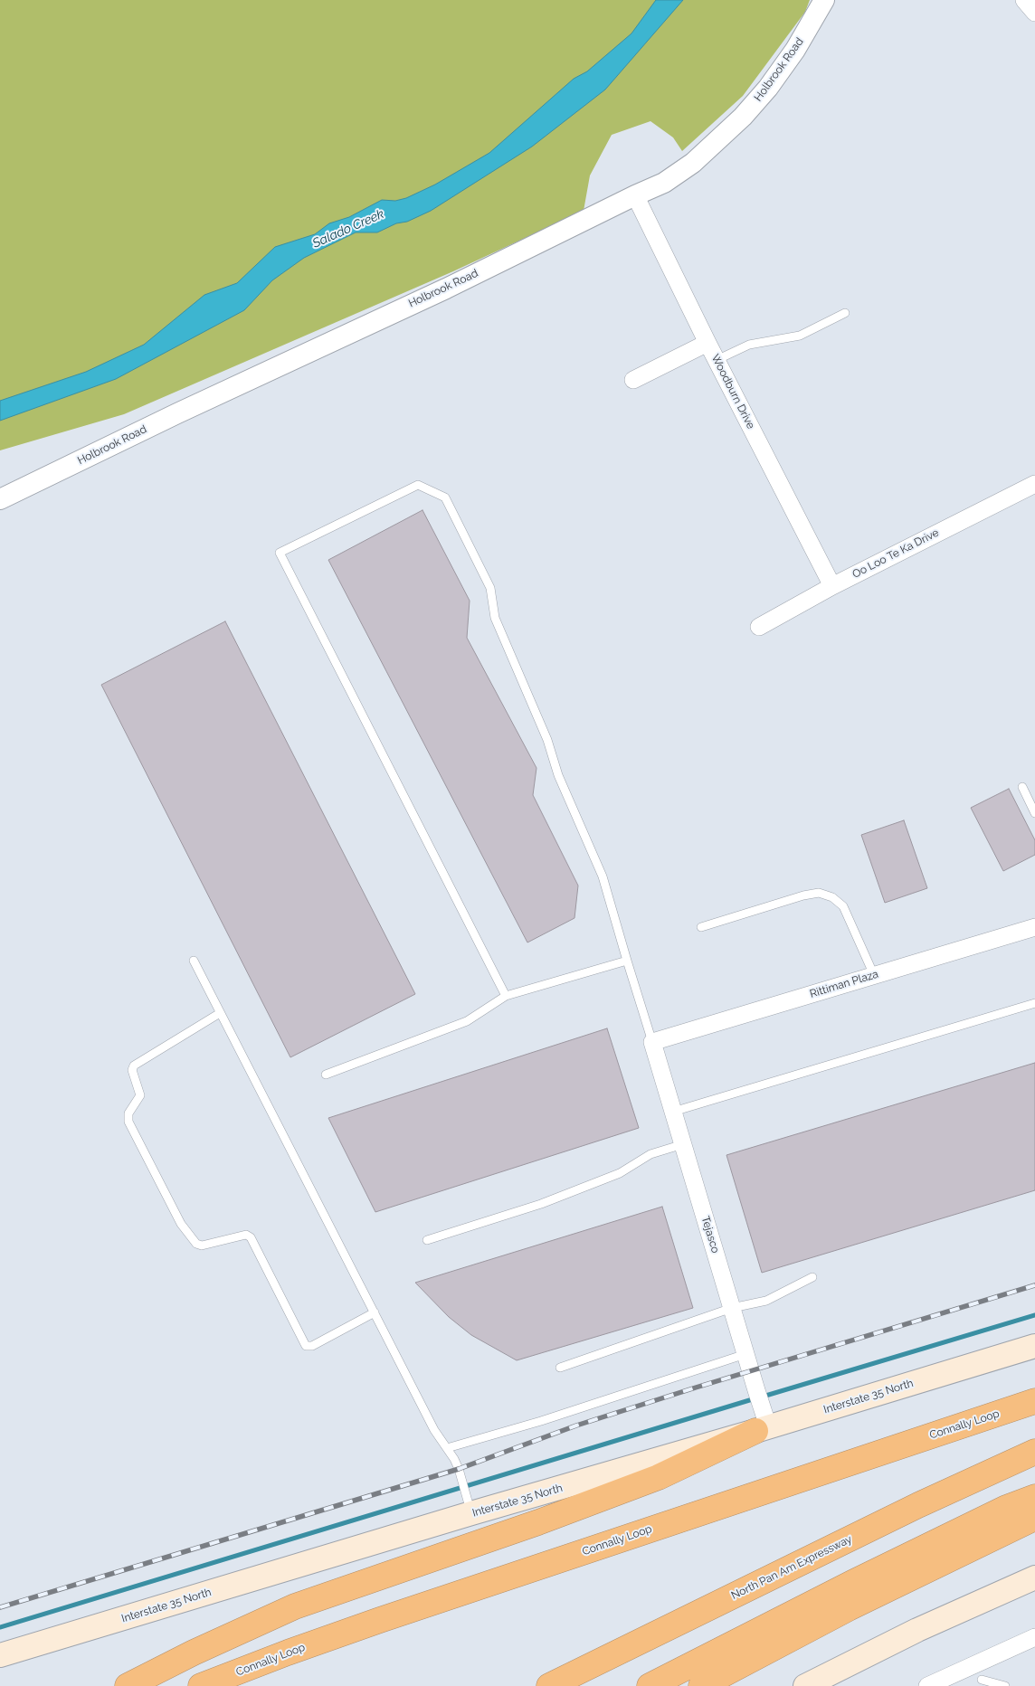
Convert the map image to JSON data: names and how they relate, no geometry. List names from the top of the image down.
{
  "streets": {
    "highway": ["Connally Loop", "North Pan Am Expressway"],
    "main road": ["Interstate 35 North"],
    "street": [
      "Holbrook Road",
      "Woodburn Drive",
      "Oo Loo Te Ka Drive",
      "Rittiman Plaza",
      "Tejasco"
    ]
  },
  "crossings": [
    ["Holbrook Road", "Woodburn Drive"],
    ["Woodburn Drive", "Oo Loo Te Ka Drive"],
    ["Rittiman Plaza", "Tejasco"],
    ["Tejasco", "Interstate 35 North"]
  ],
  "water": ["Salado Creek"]
}
